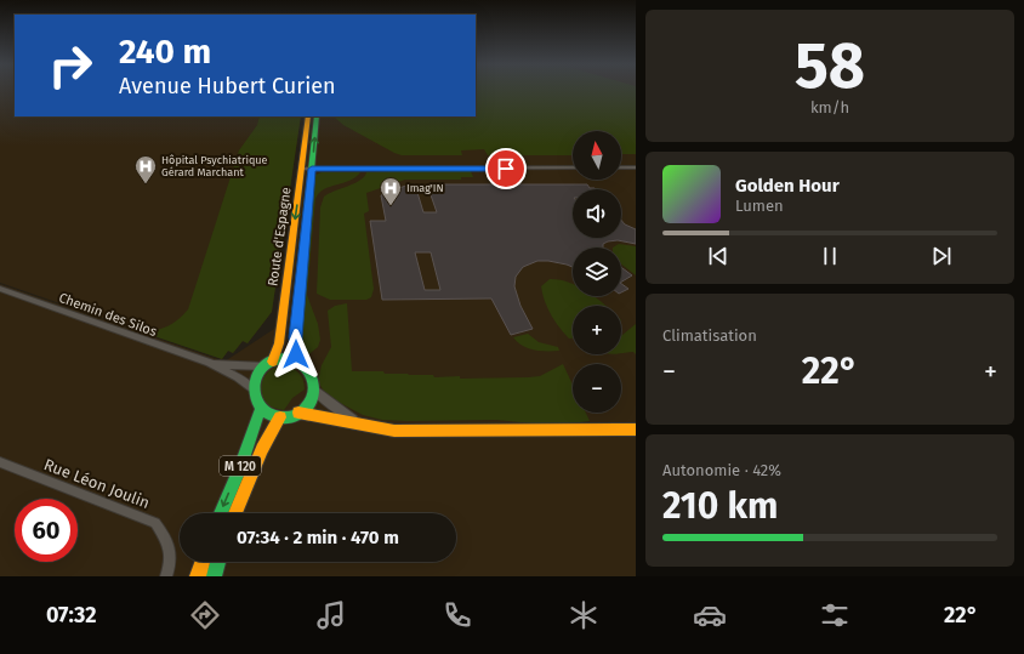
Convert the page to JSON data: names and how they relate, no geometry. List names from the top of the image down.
{
  "streets": {
    "main road": ["Route d'Espagne", "M 120"],
    "street": ["Chemin des Silos", "Rue Léon Joulin"]
  },
  "crossings": [
    ["Route d'Espagne", "Chemin des Silos"],
    ["Route d'Espagne", "M 120"],
    ["Chemin des Silos", "M 120"]
  ],
  "places": {
    "hospital": ["Hôpital Psychiatrique Gérard Marchant", "Imag'IN"]
  },
  "north": "top",
  "page": {
    "tile": [
      ["58", "km/h"],
      "Climatisation",
      ["Autonomie · 42%", "210 km"]
    ],
    "turn": ["240 m", "Avenue Hubert Curien"],
    "map_buttons": ["+", "−"],
    "song": ["Golden Hour", "Lumen"],
    "heat": ["−", "22°", "+"],
    "limit": "60",
    "trip": "07:34 · 2 min · 470 m",
    "tabs": ["07:32", "22°"]
  }
}
